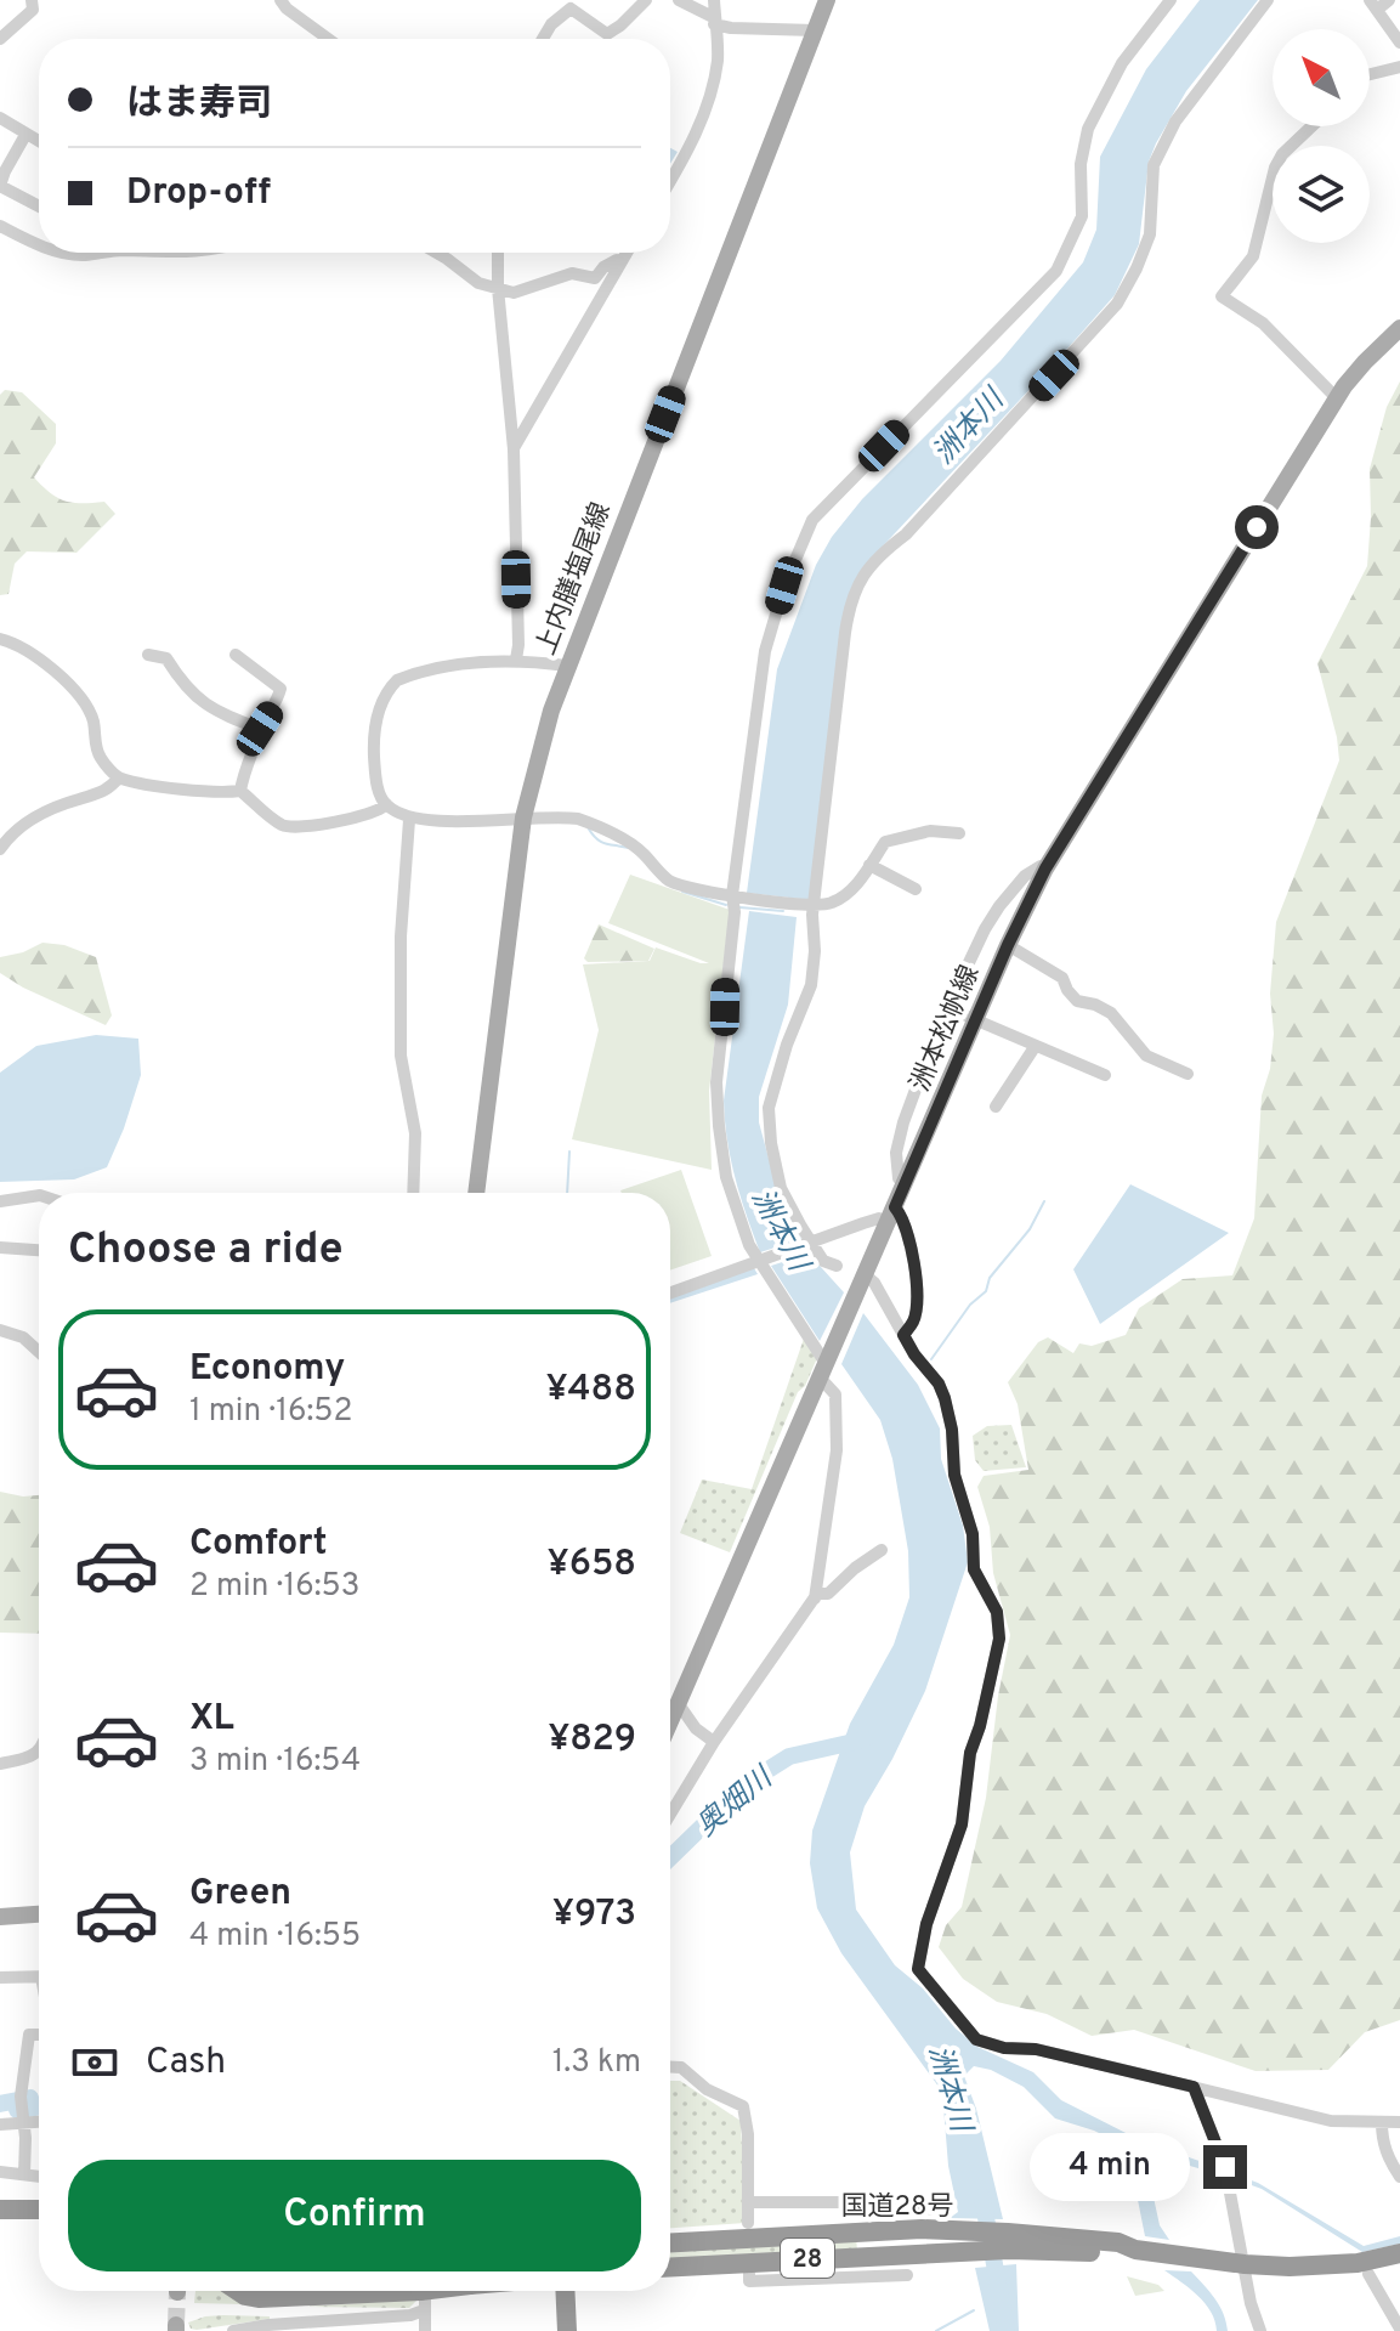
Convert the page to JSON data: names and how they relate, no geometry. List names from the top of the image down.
{
  "streets": {
    "highway": ["国道28号", "28"],
    "main road": ["上内膳塩尾線", "洲本松帆線"]
  },
  "water": ["洲本川", "奥畑川"],
  "north": "top left",
  "page": {
    "banner": ["はま寿司", "Drop-off"],
    "heading": "Choose a ride",
    "list": [
      {
        "name": "Economy",
        "note": "1 min · 16:52",
        "value": "¥488"
      },
      {
        "name": "Comfort",
        "note": "2 min · 16:53",
        "value": "¥658"
      },
      {
        "name": "XL",
        "note": "3 min · 16:54",
        "value": "¥829"
      },
      {
        "name": "Green",
        "note": "4 min · 16:55",
        "value": "¥973"
      }
    ],
    "pay": ["Cash", "1.3 km"],
    "bubble": "4 min",
    "buttons": "Confirm"
  }
}
